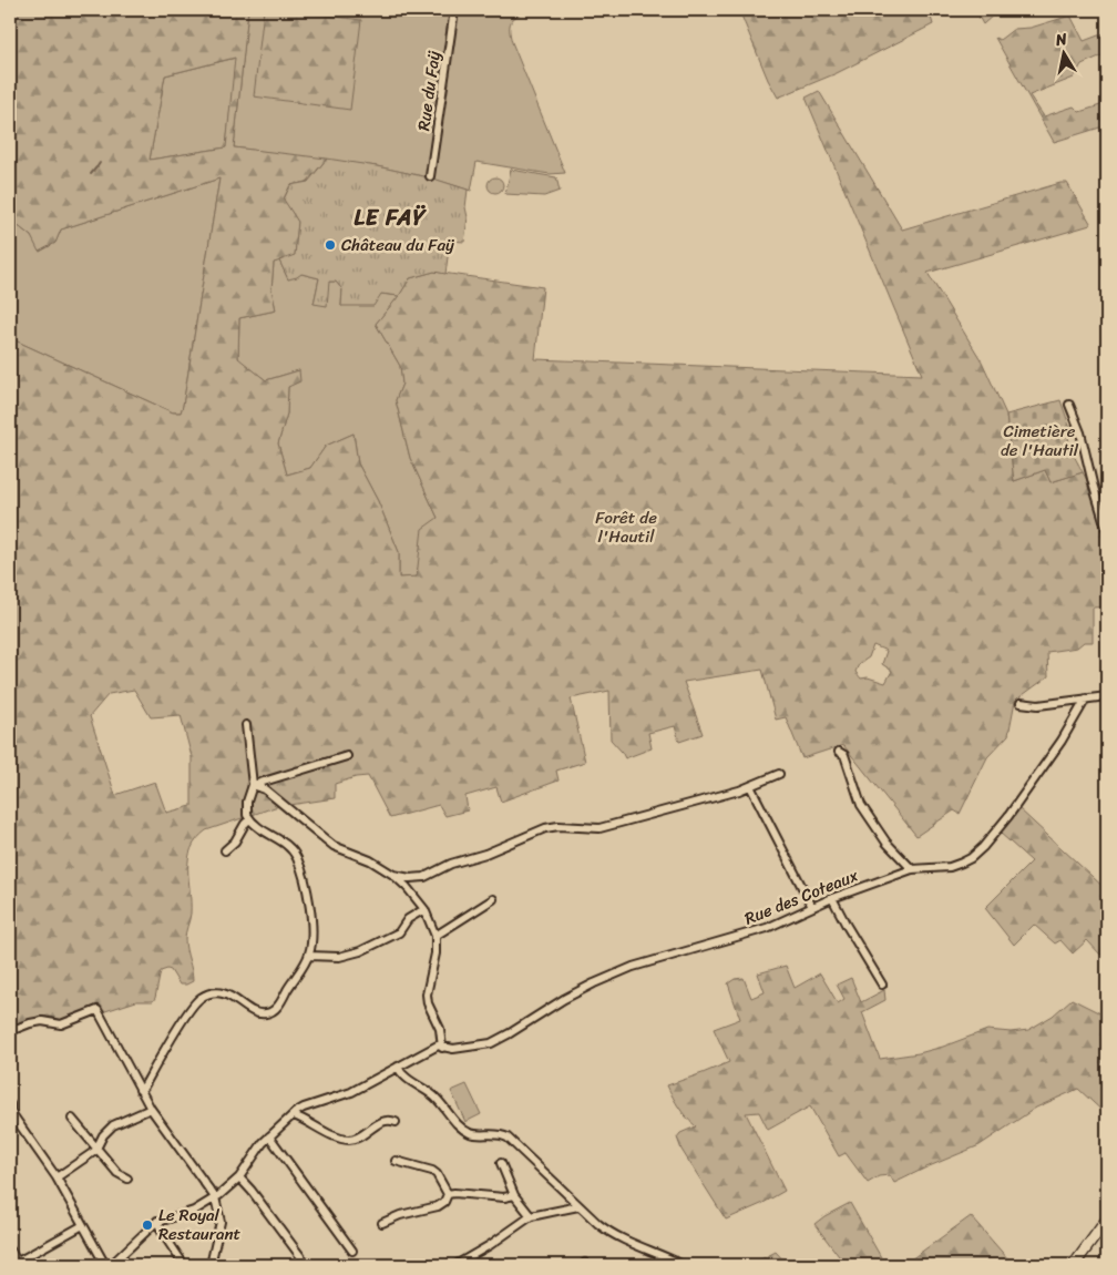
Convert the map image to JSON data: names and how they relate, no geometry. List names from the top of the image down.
{
  "streets": {
    "street": ["Rue du Faÿ", "Rue des Coteaux"]
  },
  "districts": ["LE FAŸ"],
  "parks": ["Cimetière de l'Hautil", "Forêt de l'Hautil"],
  "places": ["Château du Faÿ", "Le Royal Restaurant"],
  "north": "top"
}
